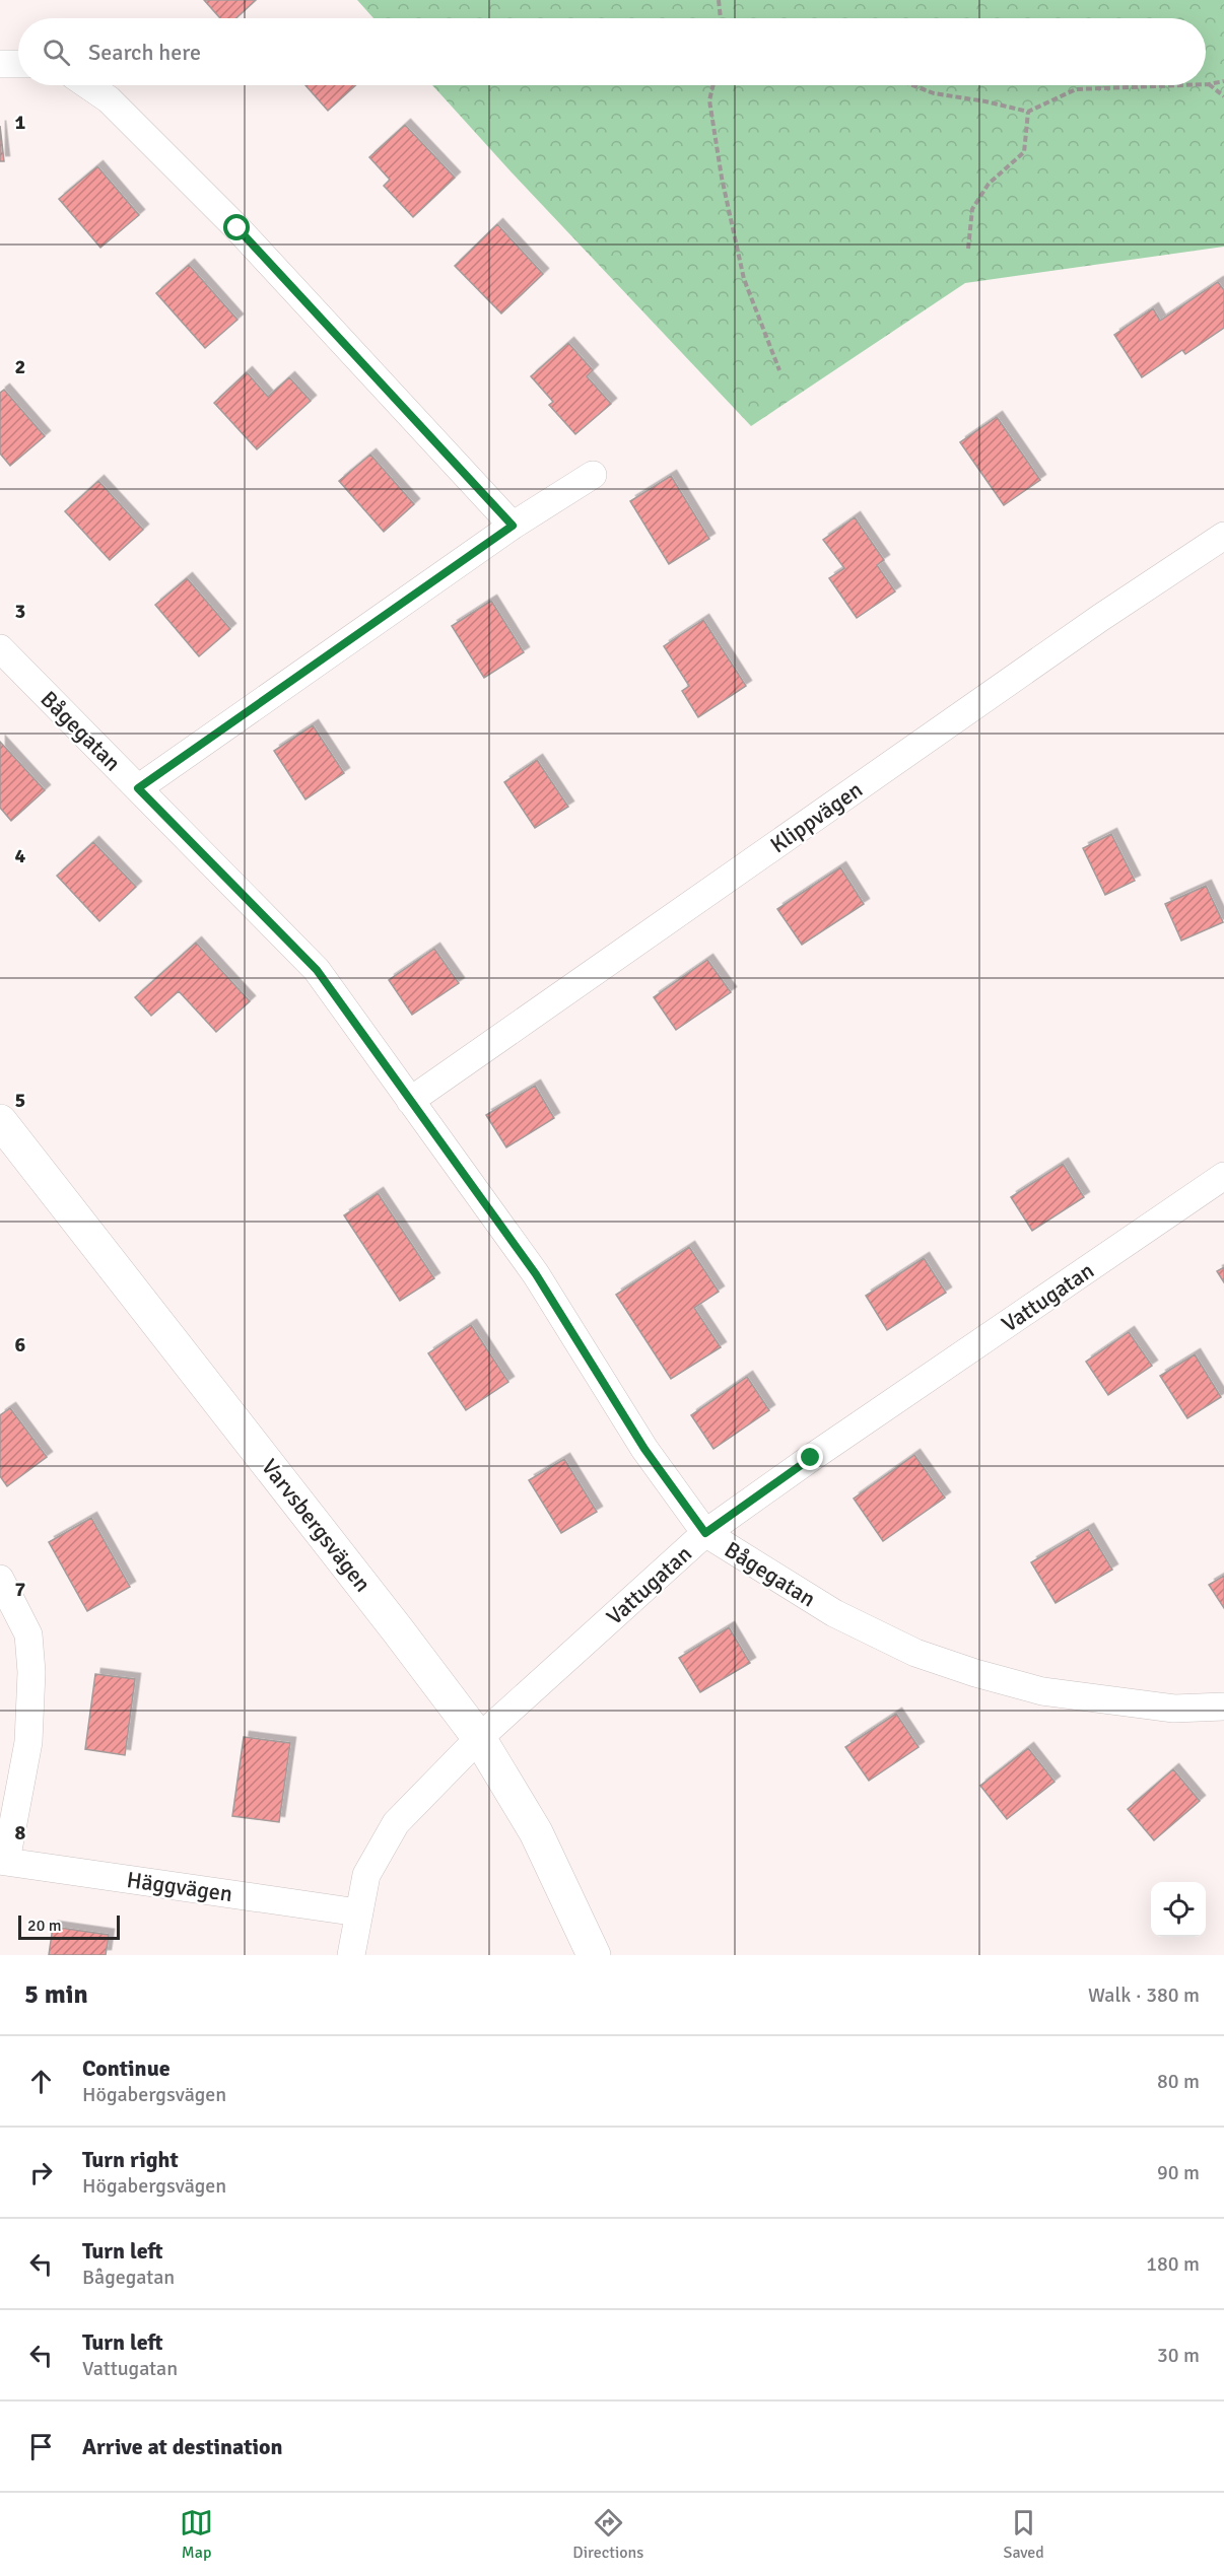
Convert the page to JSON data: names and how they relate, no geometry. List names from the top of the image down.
{
  "streets": {
    "street": [
      "Bågegatan",
      "Klippvägen",
      "Vattugatan",
      "Varvsbergsvägen",
      "Häggvägen"
    ]
  },
  "crossings": [
    ["Bågegatan", "Klippvägen"],
    ["Bågegatan", "Vattugatan"],
    ["Vattugatan", "Varvsbergsvägen"],
    ["Vattugatan", "Häggvägen"]
  ],
  "scale_bar": "20 m",
  "page": {
    "search": "Search here",
    "scale": "20 m",
    "heading": ["5 min", "Walk · 380 m"],
    "list": [
      ["Continue", "Högabergsvägen", "80 m"],
      ["Turn right", "Högabergsvägen", "90 m"],
      ["Turn left", "Bågegatan", "180 m"],
      ["Turn left", "Vattugatan", "30 m"],
      "Arrive at destination"
    ],
    "nav": ["Map", "Directions", "Saved"]
  },
  "grid": {
    "rows": [
      "1",
      "2",
      "3",
      "4",
      "5",
      "6",
      "7",
      "8"
    ]
  }
}
